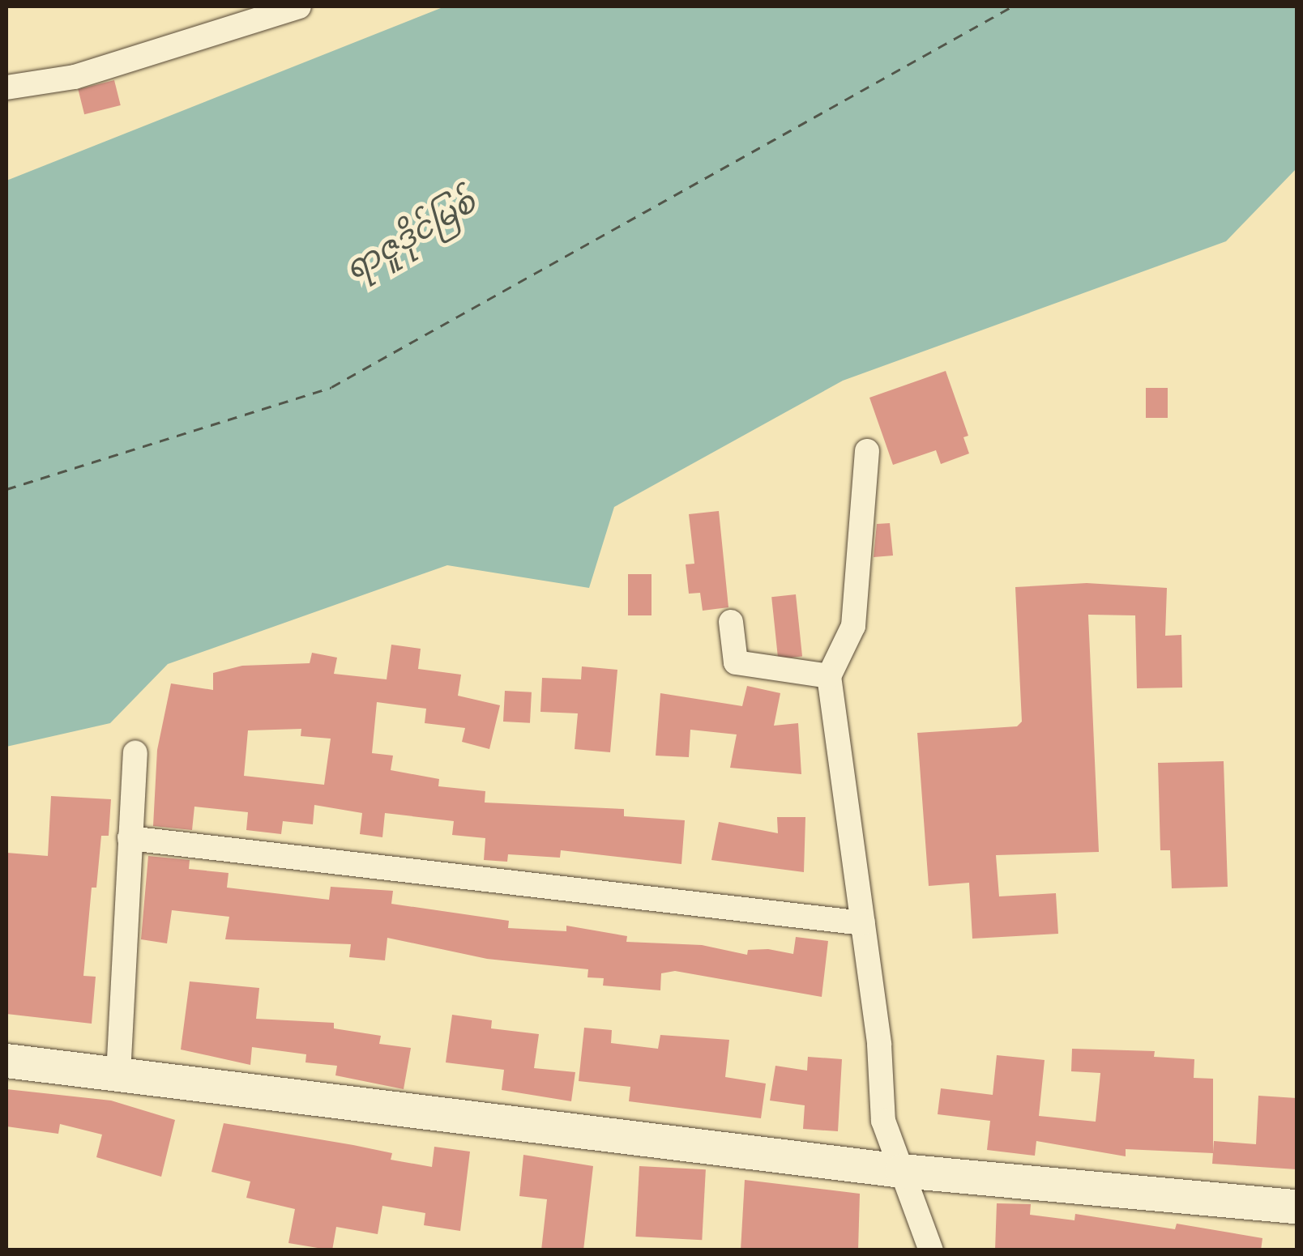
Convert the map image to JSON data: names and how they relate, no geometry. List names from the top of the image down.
{
  "water": ["ရာဇူဒိုင်မြစ်"]
}
